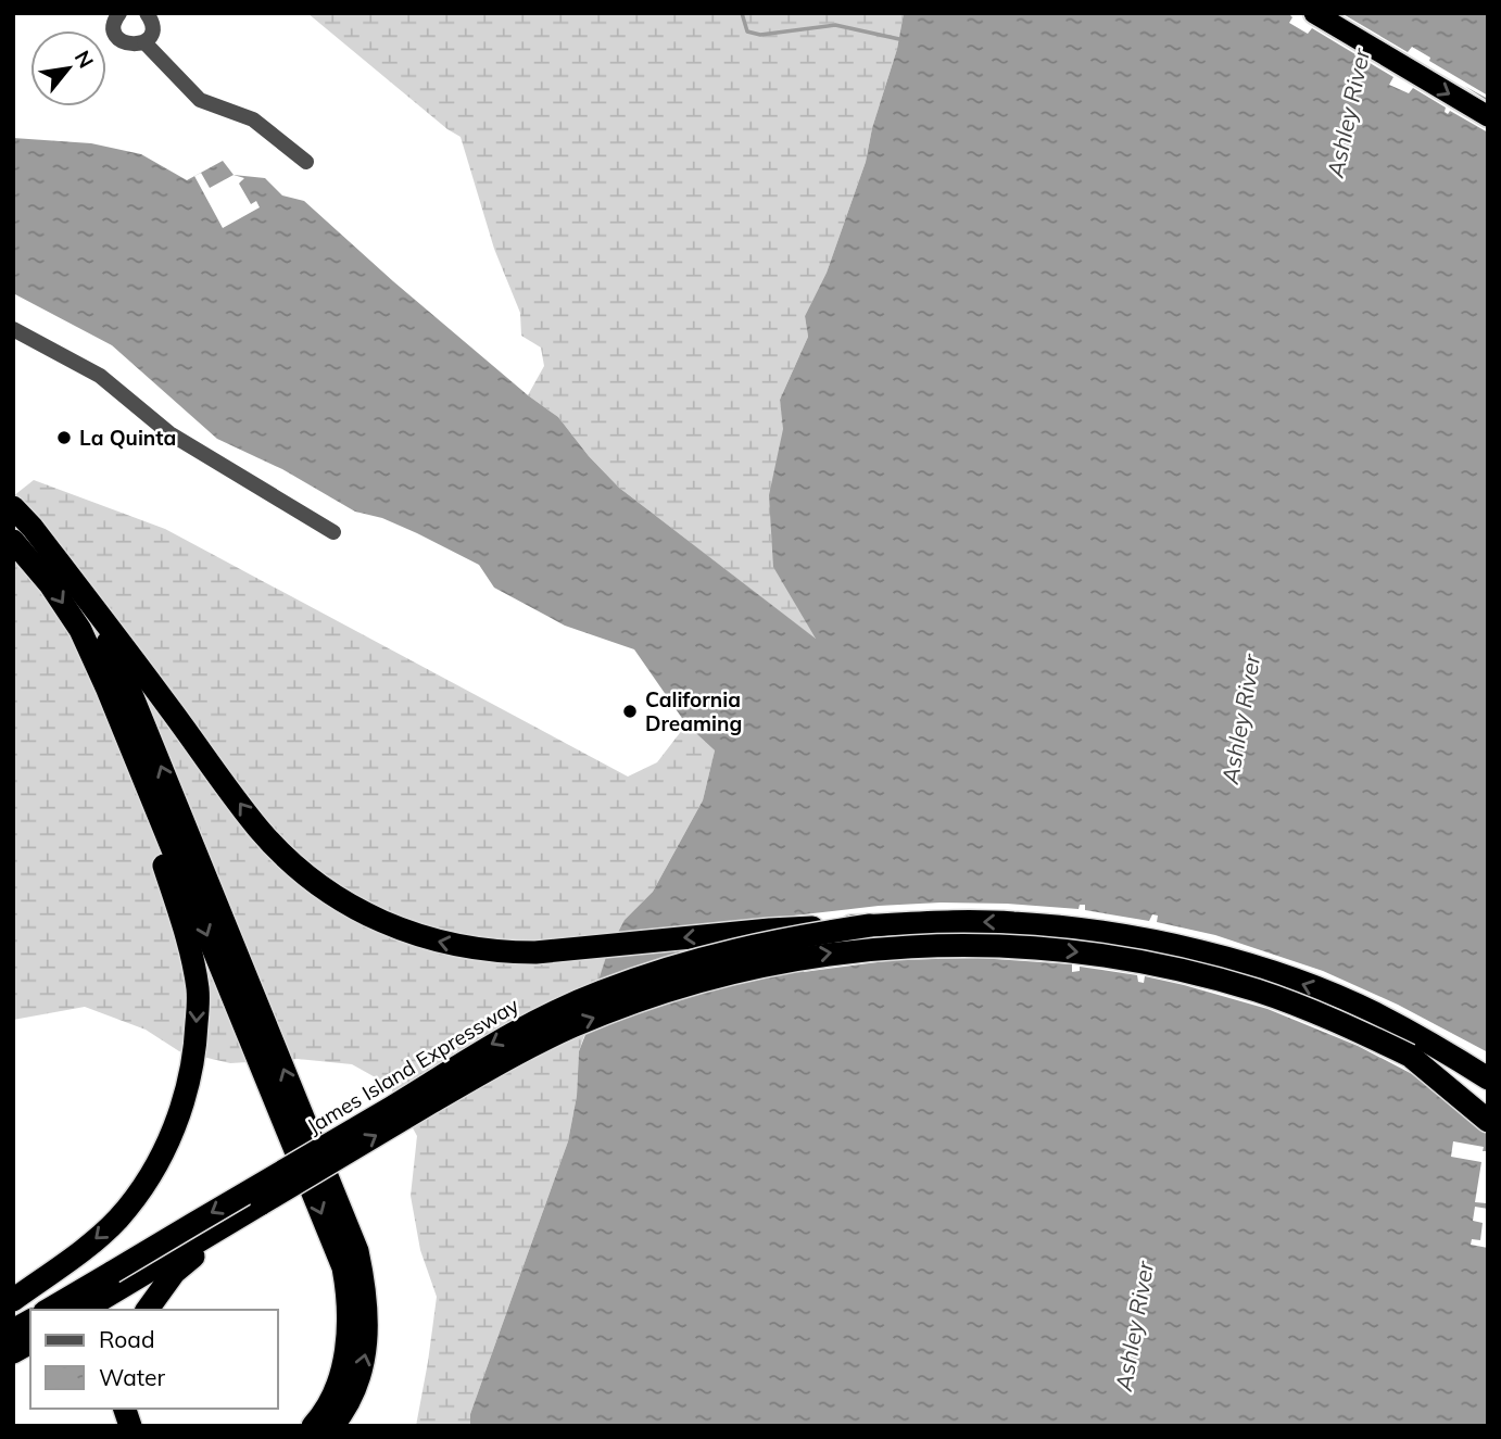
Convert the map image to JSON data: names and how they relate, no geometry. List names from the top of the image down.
{
  "streets": {
    "highway": ["James Island Expressway"]
  },
  "water": ["Ashley River"],
  "places": ["La Quinta", "California Dreaming"],
  "legend": ["Road", "Water"],
  "north": "top right"
}
